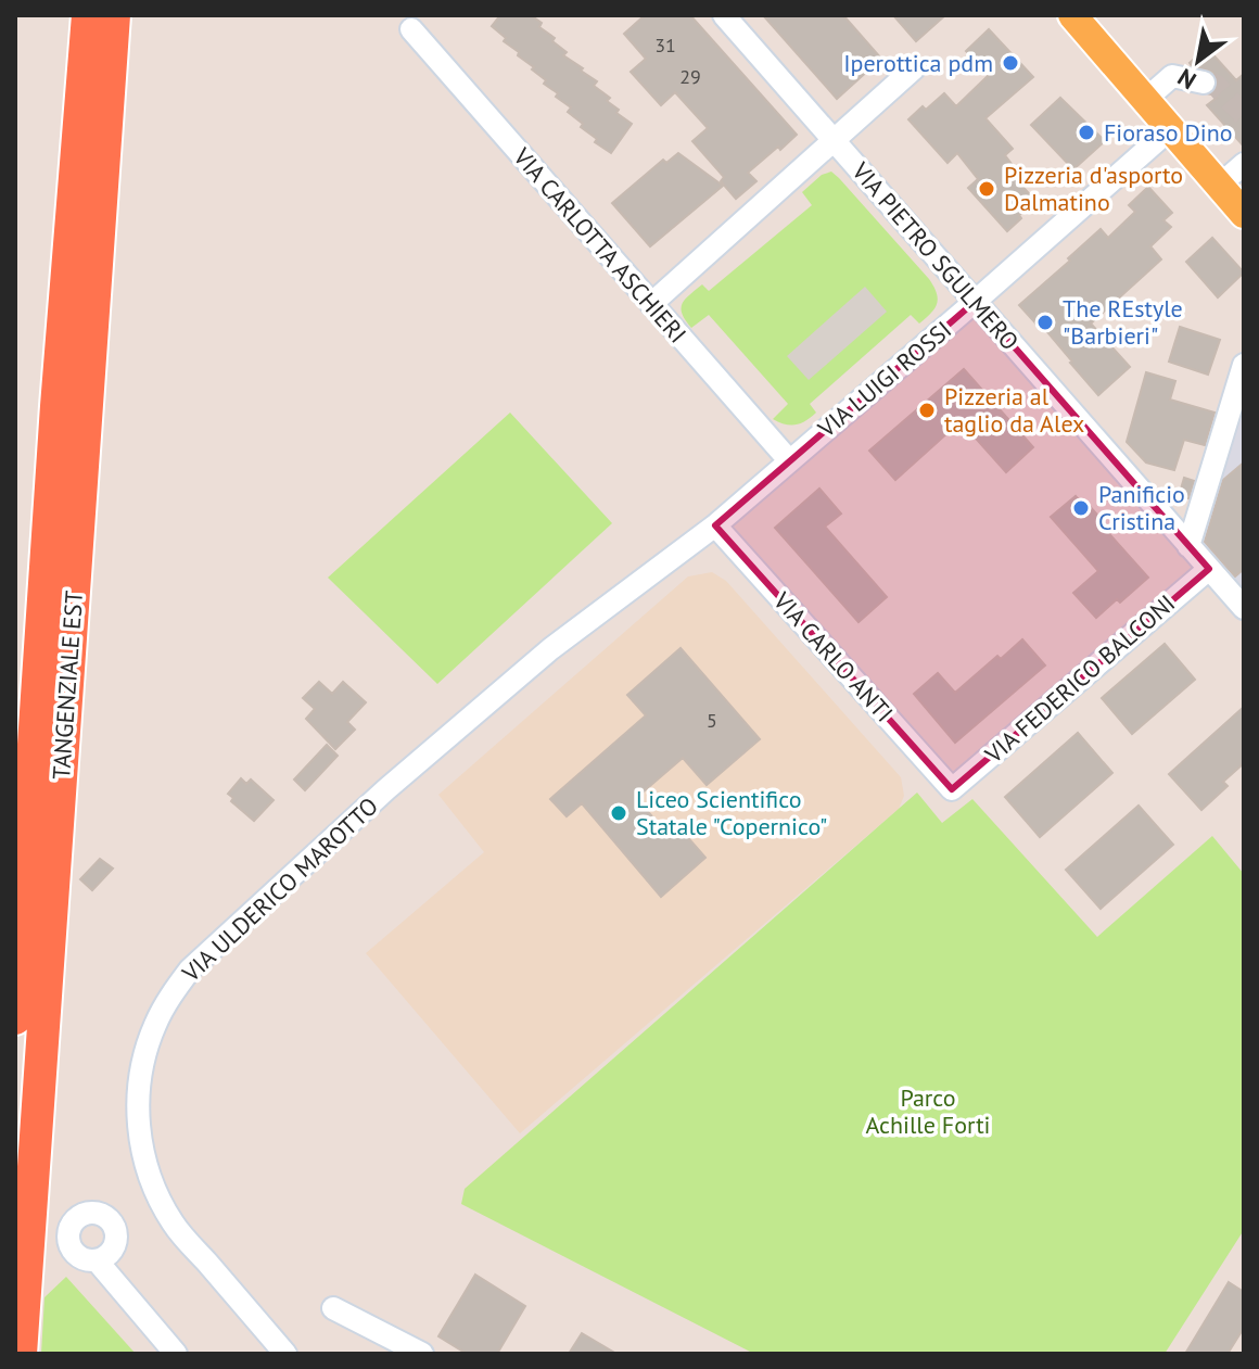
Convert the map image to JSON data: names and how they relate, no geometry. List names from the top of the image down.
{
  "streets": {
    "highway": ["TANGENZIALE EST"],
    "street": [
      "VIA CARLOTTA ASCHIERI",
      "VIA PIETRO SGULMERO",
      "VIA LUIGI ROSSI",
      "VIA CARLO ANTI",
      "VIA FEDERICO BALCONI",
      "VIA ULDERICO MAROTTO"
    ]
  },
  "crossings": [
    ["VIA CARLOTTA ASCHIERI", "VIA PIETRO SGULMERO"],
    ["VIA CARLOTTA ASCHIERI", "VIA LUIGI ROSSI"],
    ["VIA PIETRO SGULMERO", "VIA LUIGI ROSSI"],
    ["VIA PIETRO SGULMERO", "VIA FEDERICO BALCONI"],
    ["VIA LUIGI ROSSI", "VIA CARLO ANTI"],
    ["VIA LUIGI ROSSI", "VIA ULDERICO MAROTTO"],
    ["VIA CARLO ANTI", "VIA FEDERICO BALCONI"],
    ["VIA CARLO ANTI", "VIA ULDERICO MAROTTO"]
  ],
  "parks": ["Parco Achille Forti"],
  "places": [
    "Iperottica pdm",
    "Fioraso Dino",
    "Pizzeria d'asporto Dalmatino",
    "The REstyle \"Barbieri\"",
    "Pizzeria al taglio da Alex",
    "Panificio Cristina",
    "Liceo Scientifico Statale \"Copernico\""
  ],
  "house_numbers": ["31", "29", "5"],
  "north": "bottom left"
}
